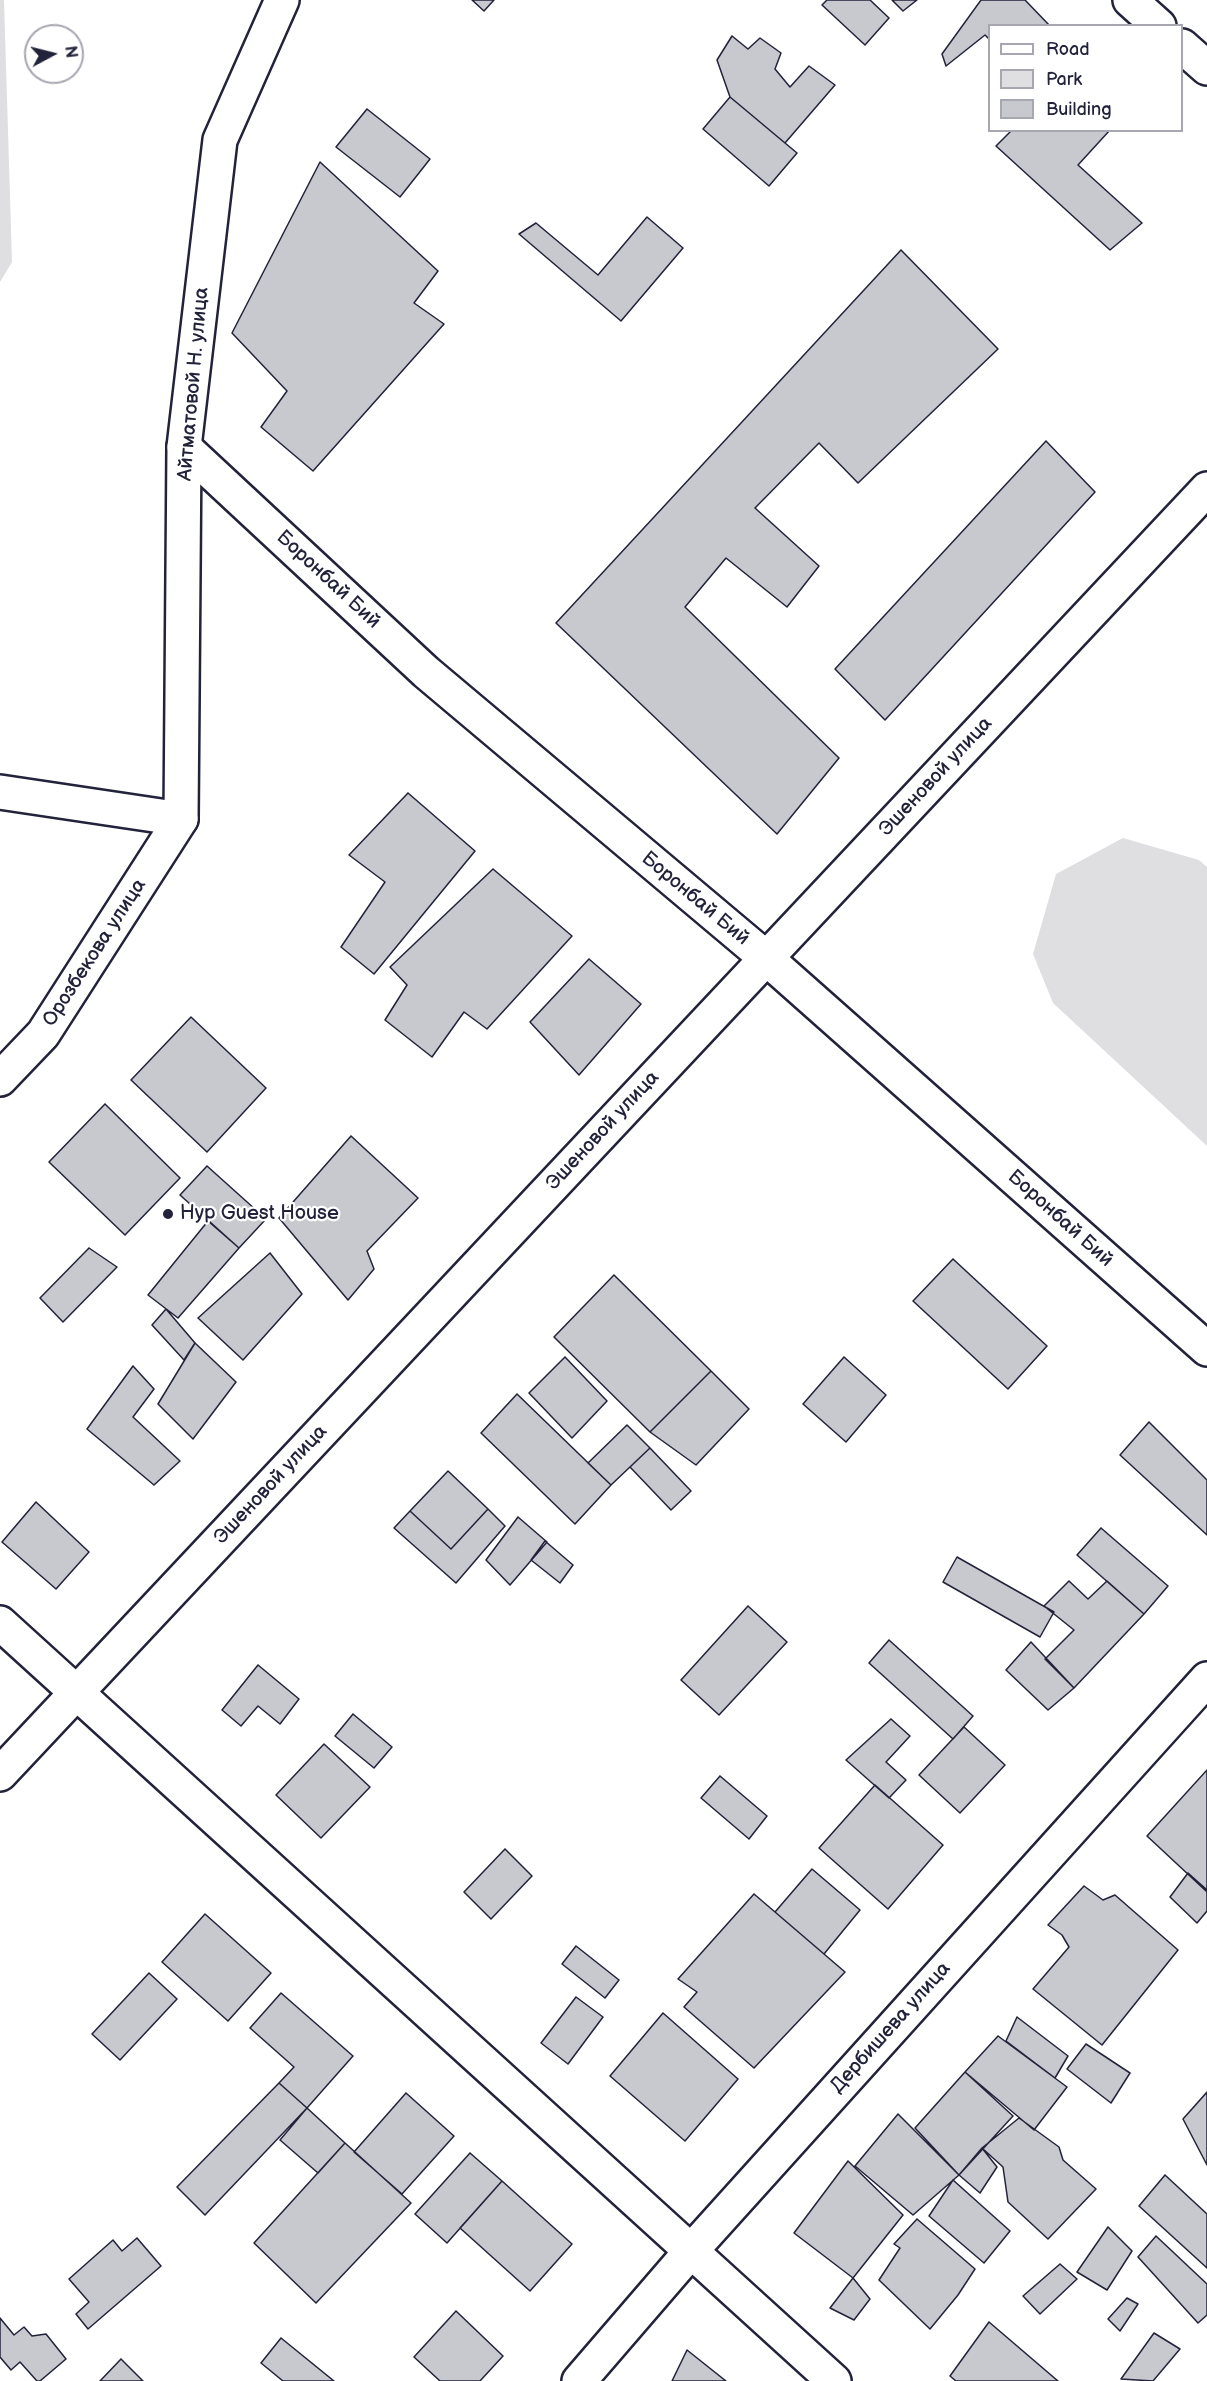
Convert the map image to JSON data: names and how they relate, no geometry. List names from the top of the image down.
{
  "streets": {
    "street": [
      "Айтматовой Н. улица",
      "Боронбай Бий",
      "Эшеновой улица",
      "Орозбекова улица",
      "Дербишева улица"
    ]
  },
  "crossings": [
    ["Айтматовой Н. улица", "Боронбай Бий"],
    ["Айтматовой Н. улица", "Орозбекова улица"],
    ["Боронбай Бий", "Эшеновой улица"]
  ],
  "places": ["Нур Guest House"],
  "legend": ["Road", "Park", "Building"],
  "north": "right"
}
